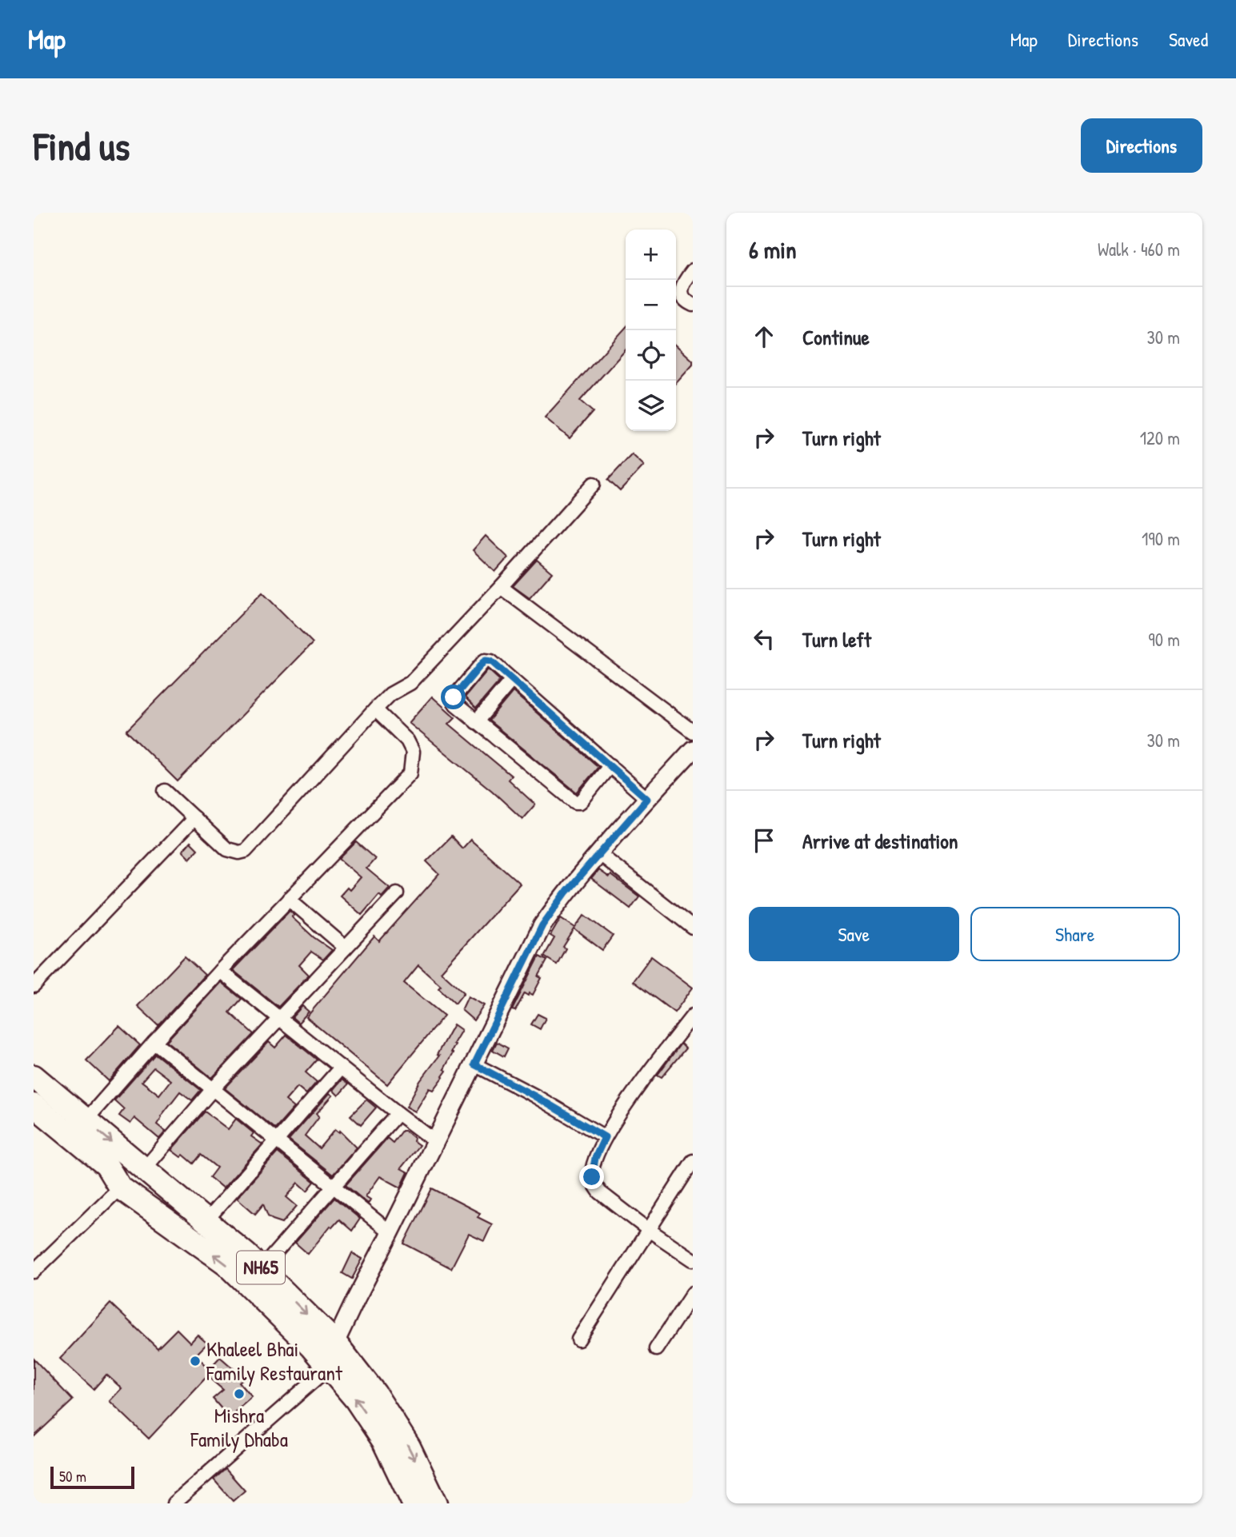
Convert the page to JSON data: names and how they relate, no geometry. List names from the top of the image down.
{
  "streets": {
    "highway": ["NH65"]
  },
  "places": ["Khaleel Bhai Family Restaurant", "Mishra Family Dhaba"],
  "scale_bar": "50 m",
  "page": {
    "header": "Map",
    "nav": ["Map", "Directions", "Saved"],
    "buttons": [
      "Directions",
      ["Save", "Share"]
    ],
    "title": "Find us",
    "heading": ["6 min", "Walk · 460 m"],
    "map_buttons": ["+", "−"],
    "list": [
      ["Continue", "30 m"],
      ["Turn right", "120 m"],
      ["Turn right", "190 m"],
      ["Turn left", "90 m"],
      ["Turn right", "30 m"],
      "Arrive at destination"
    ],
    "scale": "50 m"
  }
}
